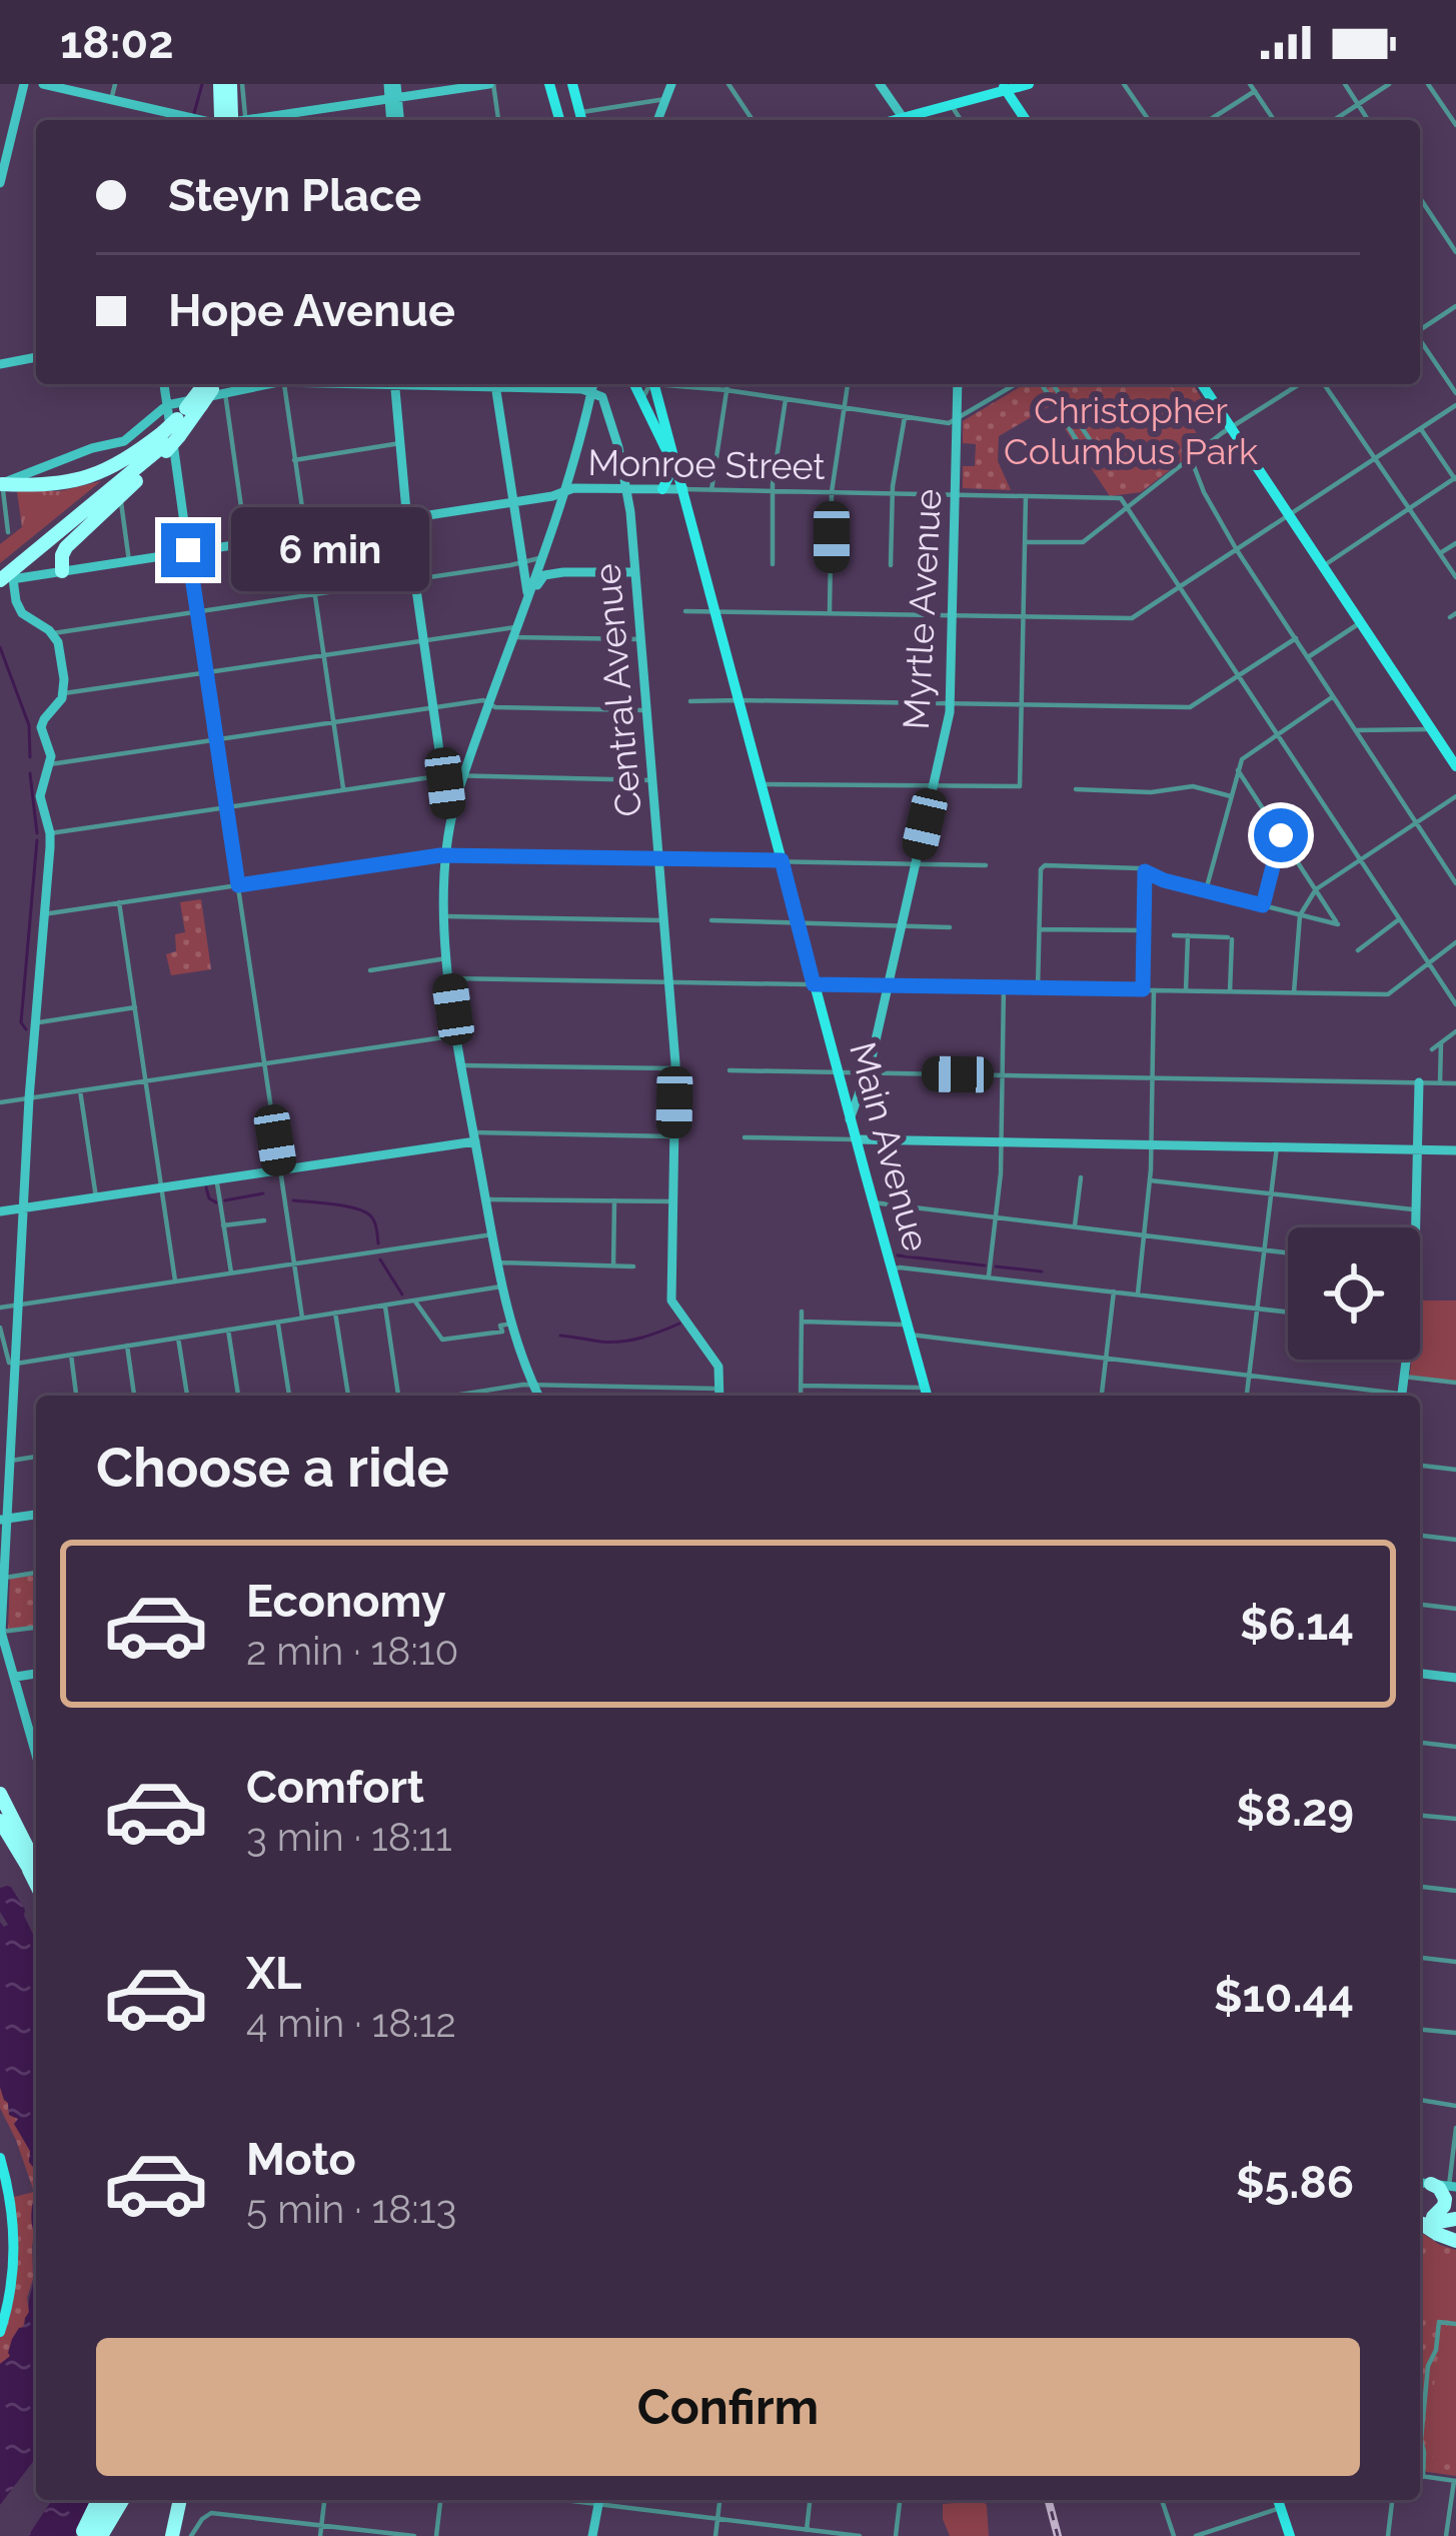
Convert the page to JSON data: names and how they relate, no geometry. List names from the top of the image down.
{
  "streets": {
    "main road": ["Main Avenue"],
    "street": ["Monroe Street", "Myrtle Avenue", "Central Avenue"]
  },
  "crossings": [
    ["Monroe Street", "Myrtle Avenue"],
    ["Monroe Street", "Central Avenue"],
    ["Monroe Street", "Main Avenue"],
    ["Myrtle Avenue", "Main Avenue"]
  ],
  "parks": ["Christopher Columbus Park"],
  "page": {
    "status": "18:02",
    "banner": ["Steyn Place", "Hope Avenue"],
    "bubble": "6 min",
    "heading": "Choose a ride",
    "list": [
      {
        "name": "Economy",
        "note": "2 min · 18:10",
        "value": "$6.14"
      },
      {
        "name": "Comfort",
        "note": "3 min · 18:11",
        "value": "$8.29"
      },
      {
        "name": "XL",
        "note": "4 min · 18:12",
        "value": "$10.44"
      },
      {
        "name": "Moto",
        "note": "5 min · 18:13",
        "value": "$5.86"
      }
    ],
    "buttons": "Confirm"
  }
}
